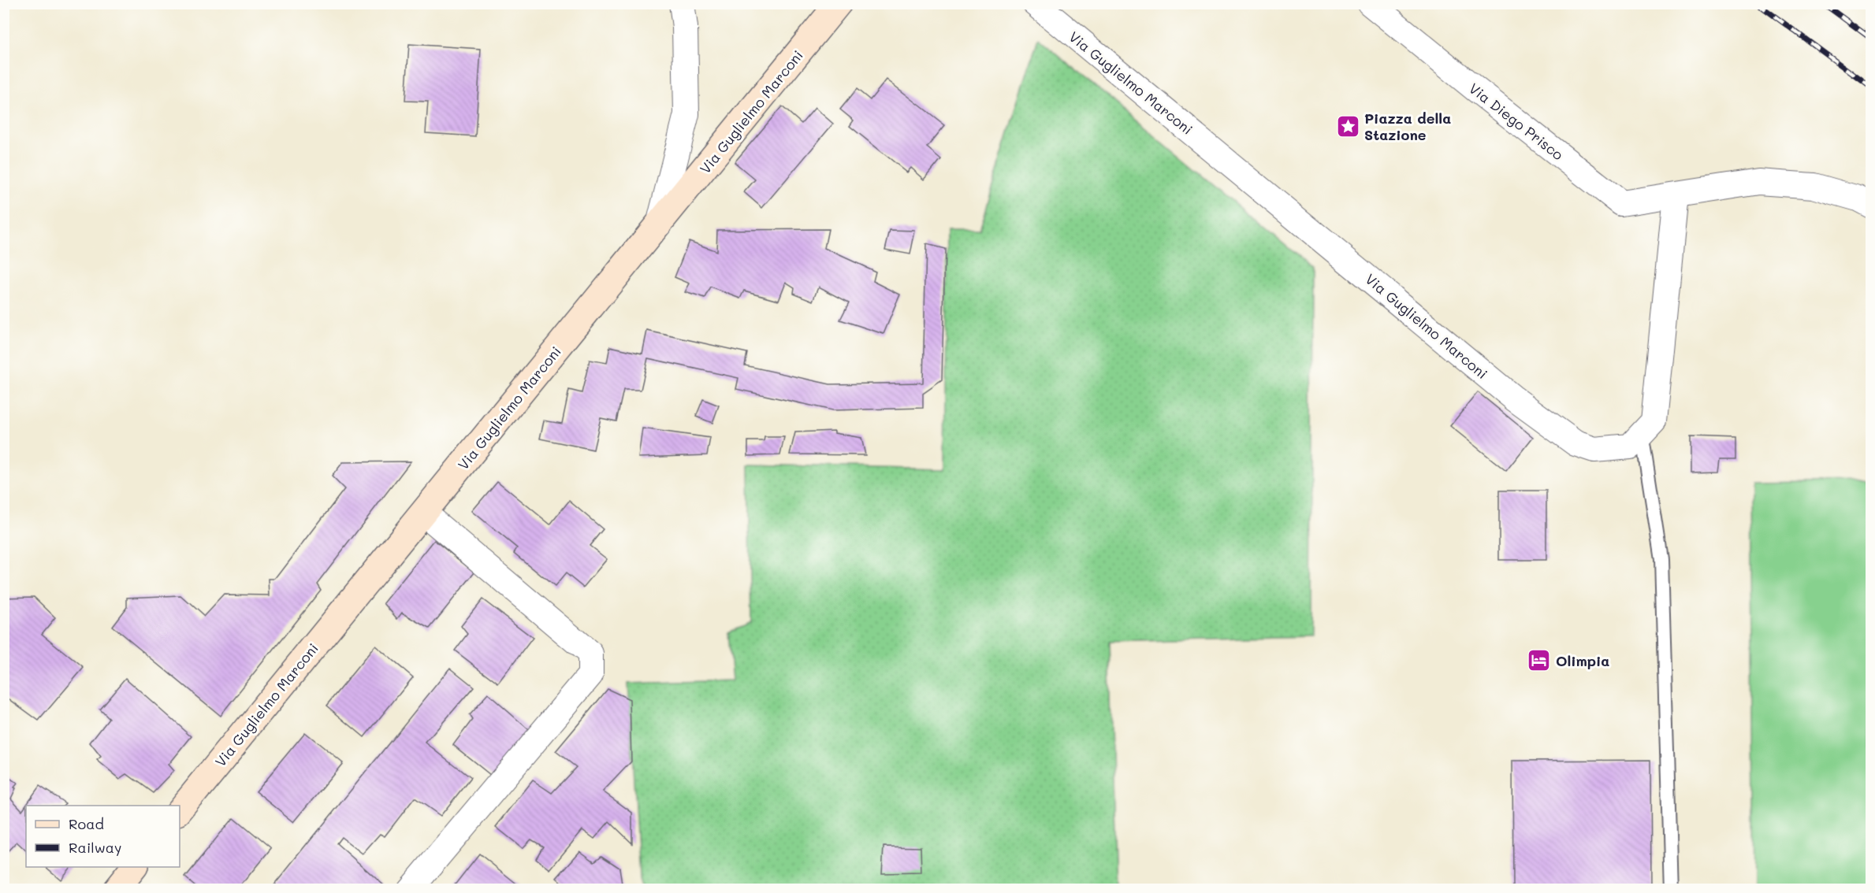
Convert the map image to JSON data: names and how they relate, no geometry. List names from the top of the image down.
{
  "streets": {
    "street": ["Via Guglielmo Marconi", "Via Diego Prisco"]
  },
  "crossings": [
    ["Via Guglielmo Marconi", "Via Diego Prisco"]
  ],
  "places": {
    "place": ["Piazza della Stazione"],
    "hotel": ["Olimpia"]
  },
  "legend": ["Road", "Railway"]
}
